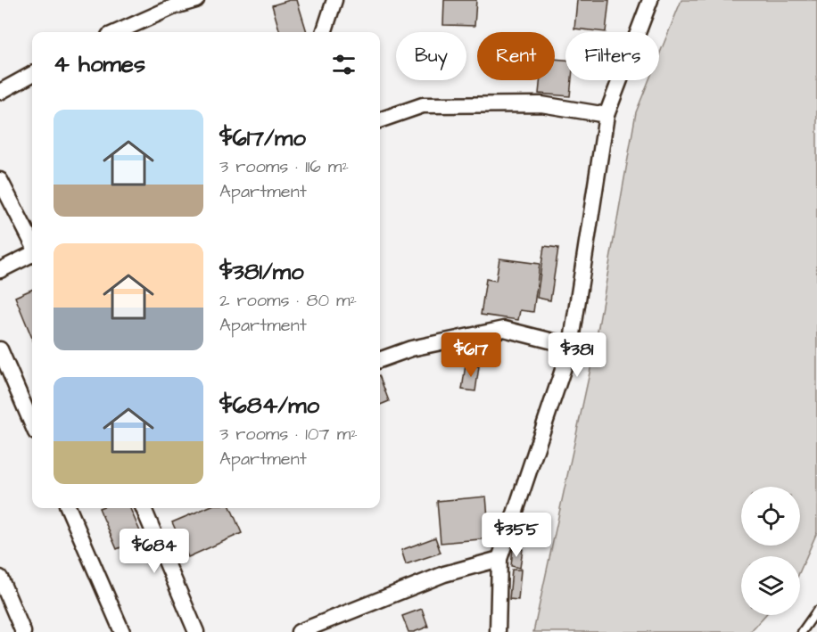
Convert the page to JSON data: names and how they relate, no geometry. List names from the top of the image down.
{
  "page": {
    "chip": ["Buy", "Rent", "Filters"],
    "heading": "4 homes",
    "list": [
      {
        "name": "$617/mo",
        "note": "3 rooms · 116 m² · Apartment"
      },
      {
        "name": "$381/mo",
        "note": "2 rooms · 80 m² · Apartment"
      },
      {
        "name": "$684/mo",
        "note": "3 rooms · 107 m² · Apartment"
      }
    ],
    "price": [
      "$617",
      "$381",
      "$355",
      "$684"
    ]
  }
}
